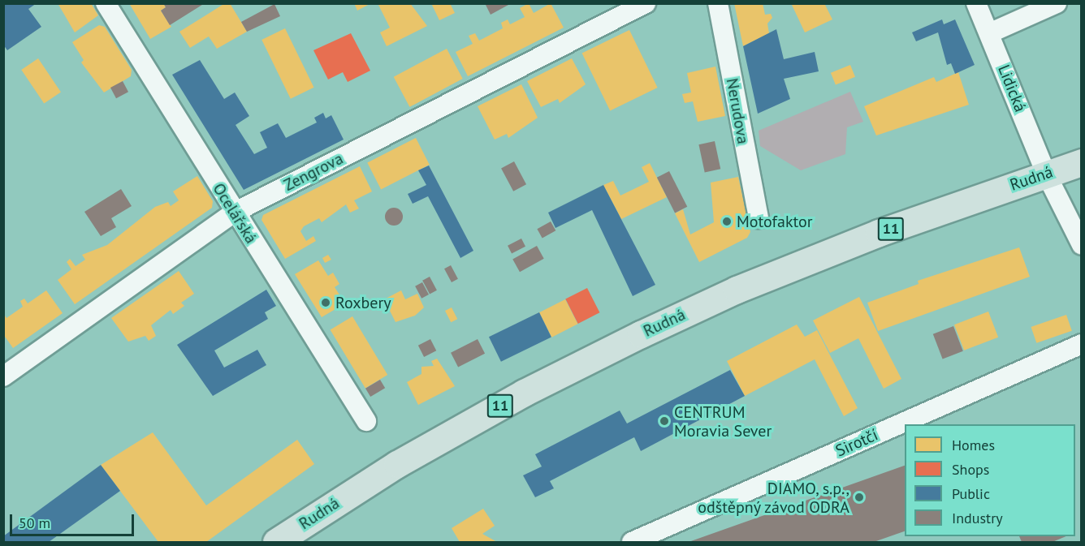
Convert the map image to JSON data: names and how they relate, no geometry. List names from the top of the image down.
{
  "streets": {
    "main road": ["Rudná", "11"],
    "street": [
      "Lidická",
      "Nerudova",
      "Zengrova",
      "Ocelářská",
      "Sirotčí"
    ]
  },
  "crossings": [
    ["Lidická", "Rudná"],
    ["Zengrova", "Ocelářská"]
  ],
  "places": [
    "Motofaktor",
    "Roxbery",
    "CENTRUM Moravia Sever",
    "DIAMO, s.p., odštěpný závod ODRA"
  ],
  "legend": [
    "Homes",
    "Shops",
    "Public",
    "Industry"
  ],
  "scale_bar": "50 m"
}
